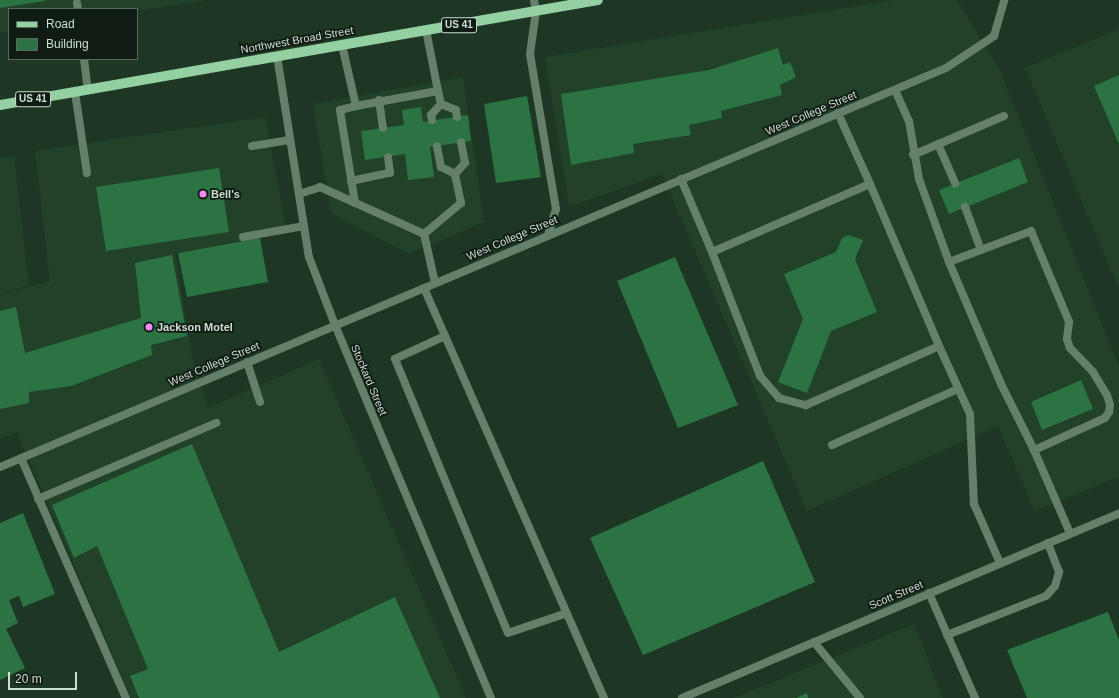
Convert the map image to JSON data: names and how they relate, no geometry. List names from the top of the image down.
{
  "streets": {
    "main road": ["US 41", "Northwest Broad Street"],
    "street": ["West College Street", "Stockard Street", "Scott Street"]
  },
  "crossings": [
    ["Northwest Broad Street", "Stockard Street"],
    ["West College Street", "Stockard Street"]
  ],
  "places": ["Bell's", "Jackson Motel"],
  "legend": ["Road", "Building"],
  "scale_bar": "20 m"
}
